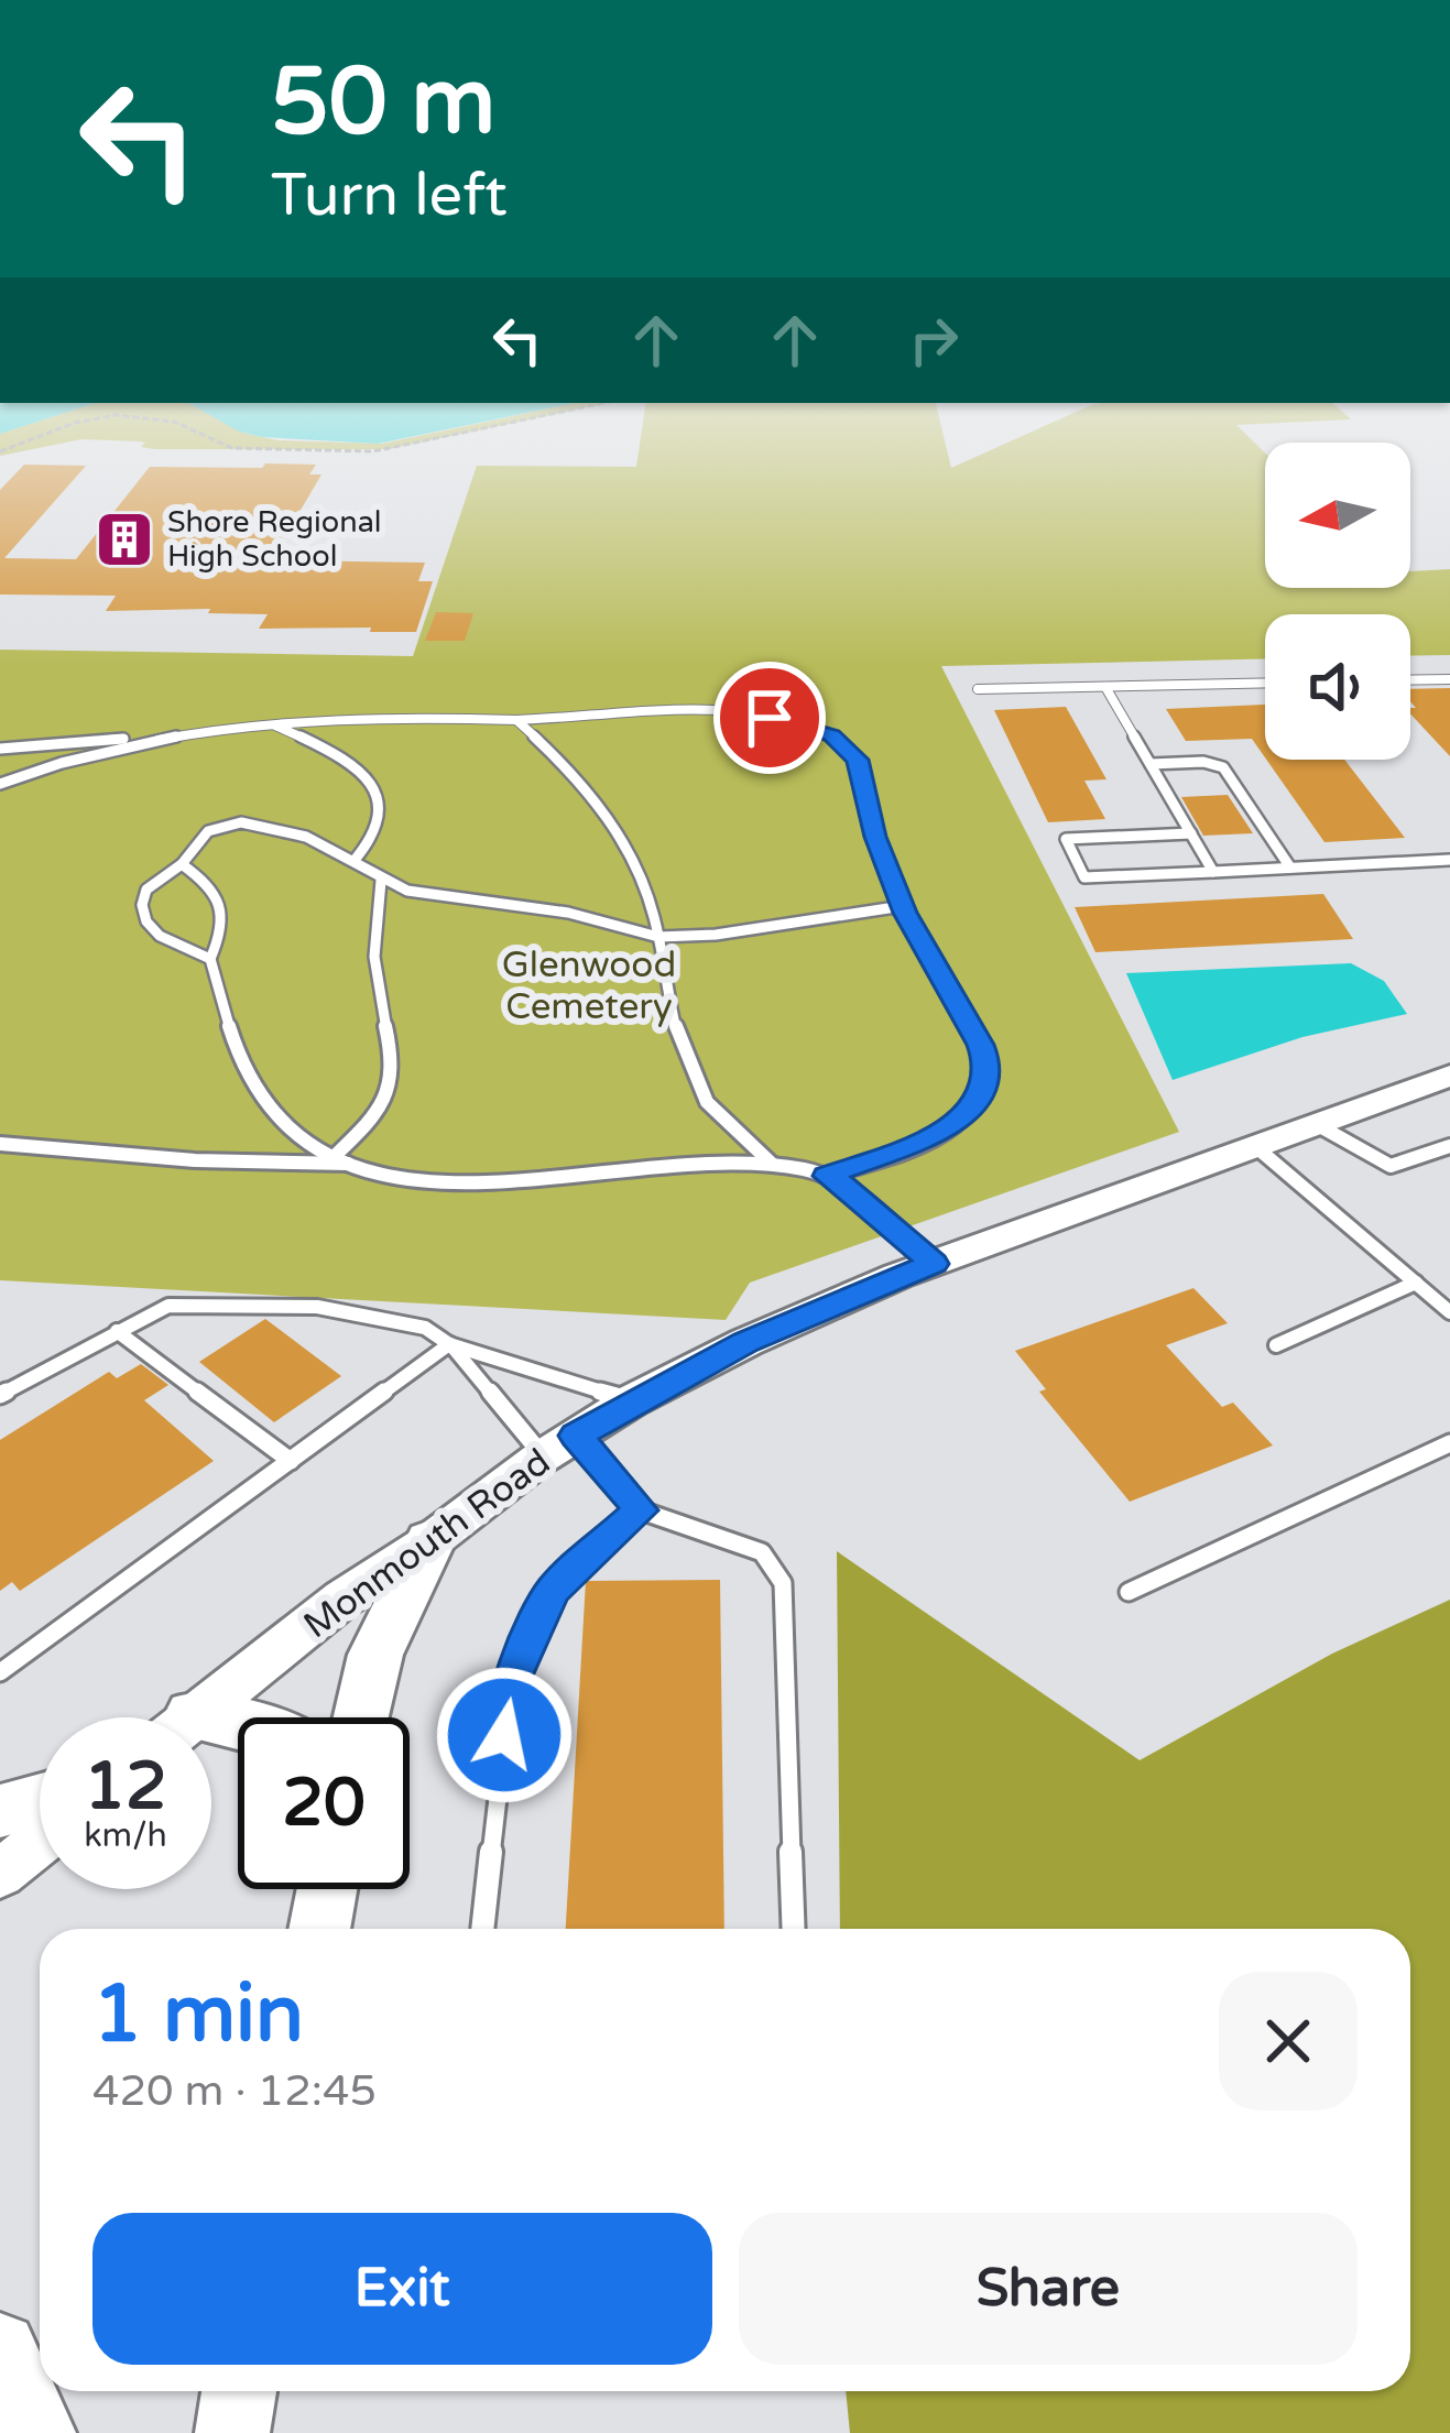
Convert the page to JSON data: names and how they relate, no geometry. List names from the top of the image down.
{
  "streets": {
    "main road": ["Monmouth Road"]
  },
  "parks": ["Glenwood Cemetery"],
  "places": {
    "building": ["Shore Regional High School"]
  },
  "north": "left",
  "page": {
    "turn": ["50 m", "Turn left"],
    "speed": "12 km/h",
    "limit": "20",
    "heading": ["1 min", "420 m · 12:45"],
    "buttons": ["Exit", "Share"]
  }
}
